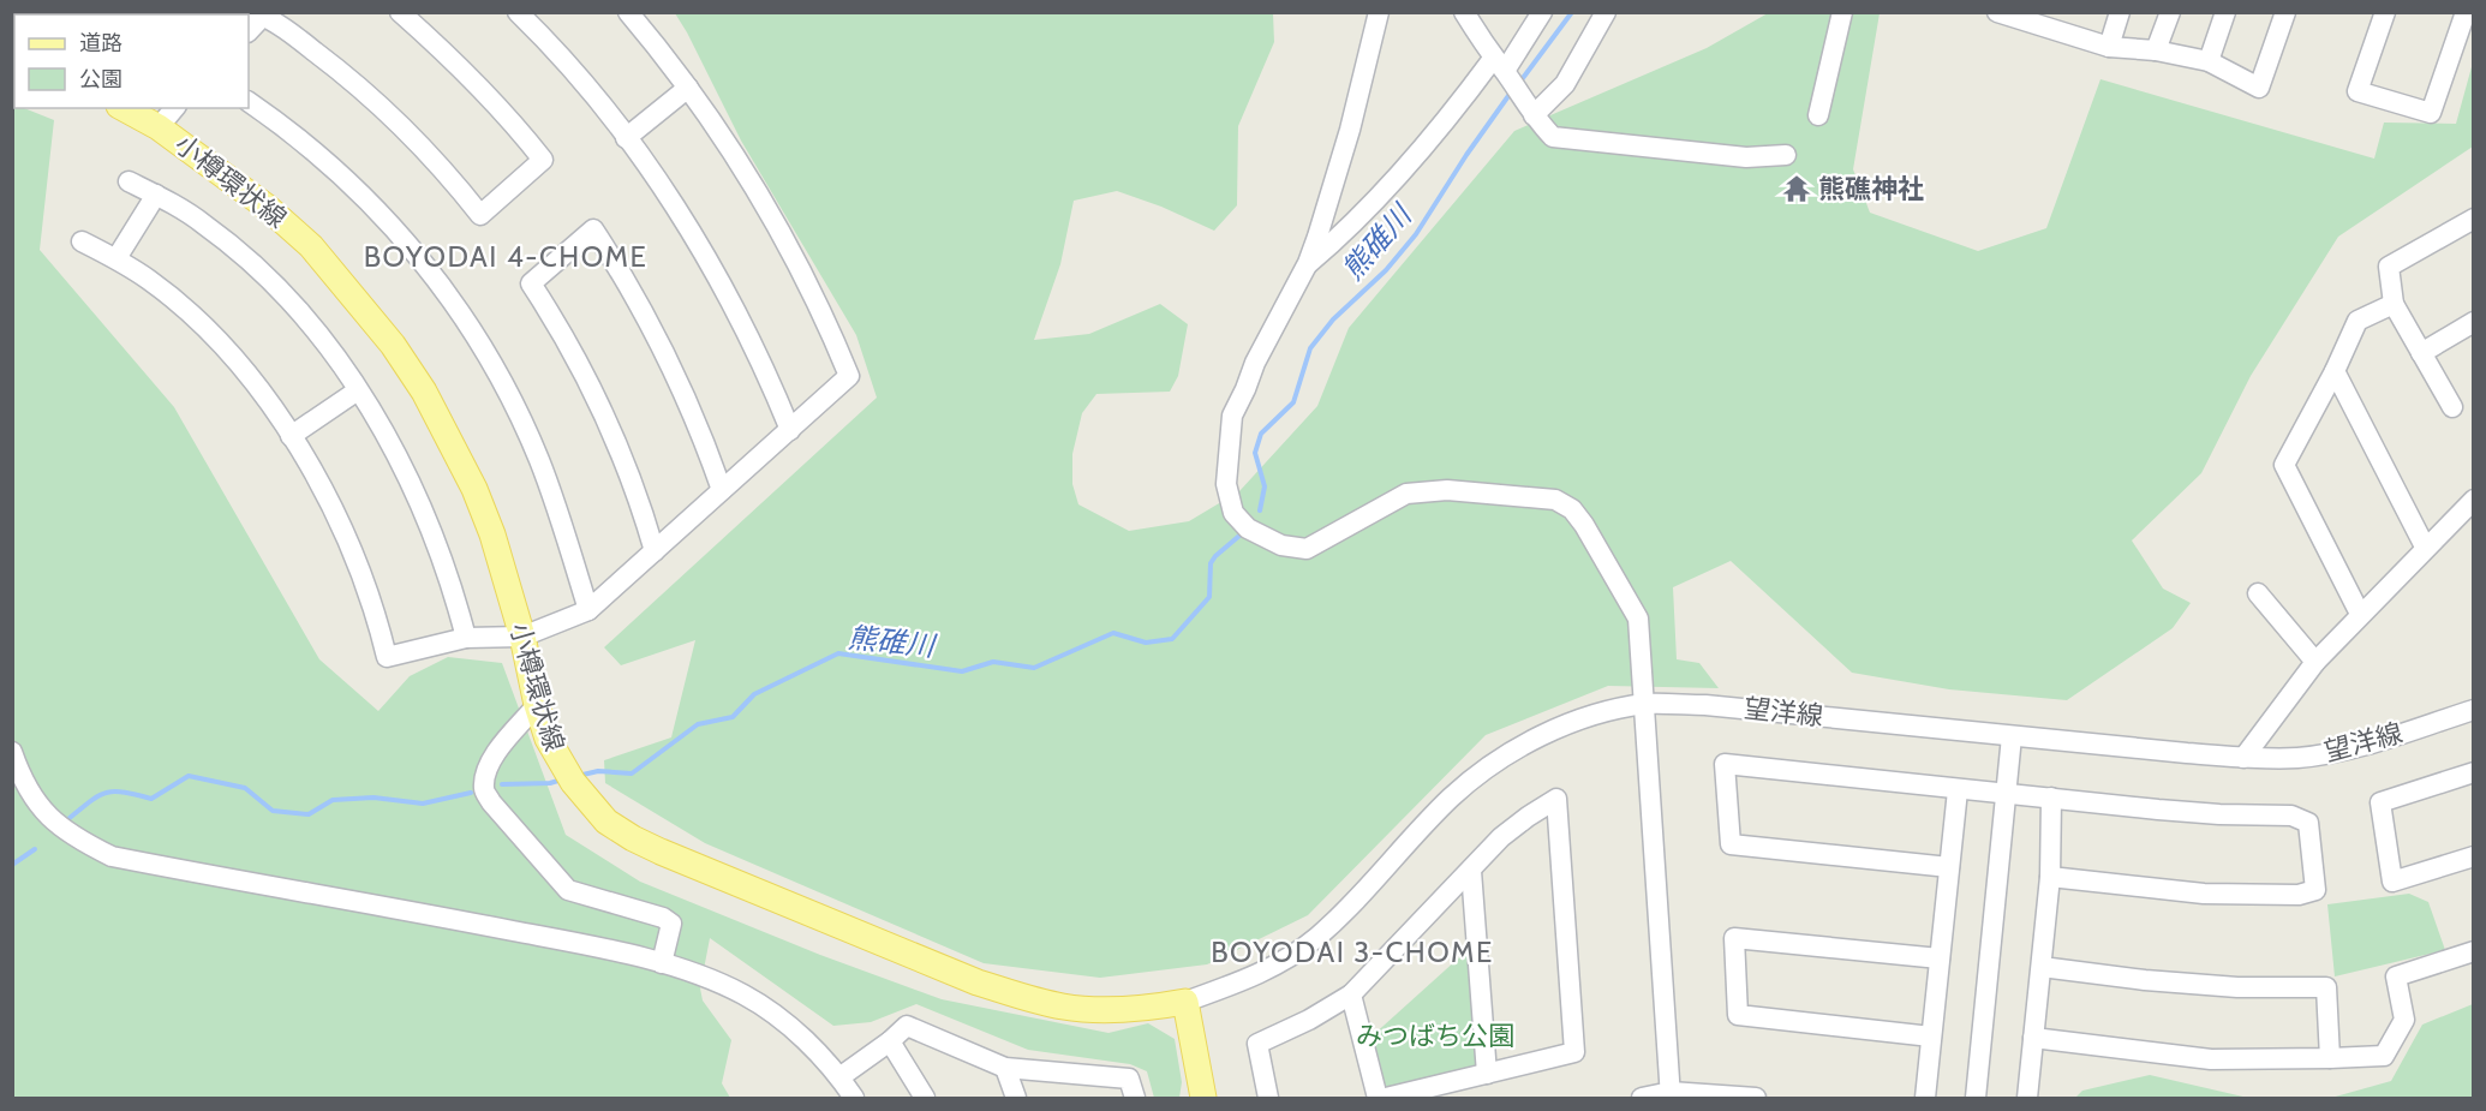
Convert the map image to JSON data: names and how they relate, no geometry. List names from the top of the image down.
{
  "streets": {
    "main road": ["小樽環状線"],
    "street": ["望洋線"]
  },
  "crossings": [
    ["小樽環状線", "望洋線"]
  ],
  "districts": ["BOYODAI 4-CHOME", "BOYODAI 3-CHOME"],
  "water": ["熊碓川"],
  "parks": ["みつばち公園"],
  "places": {
    "temple": ["熊礁神社"]
  },
  "legend": ["道路", "公園"]
}
